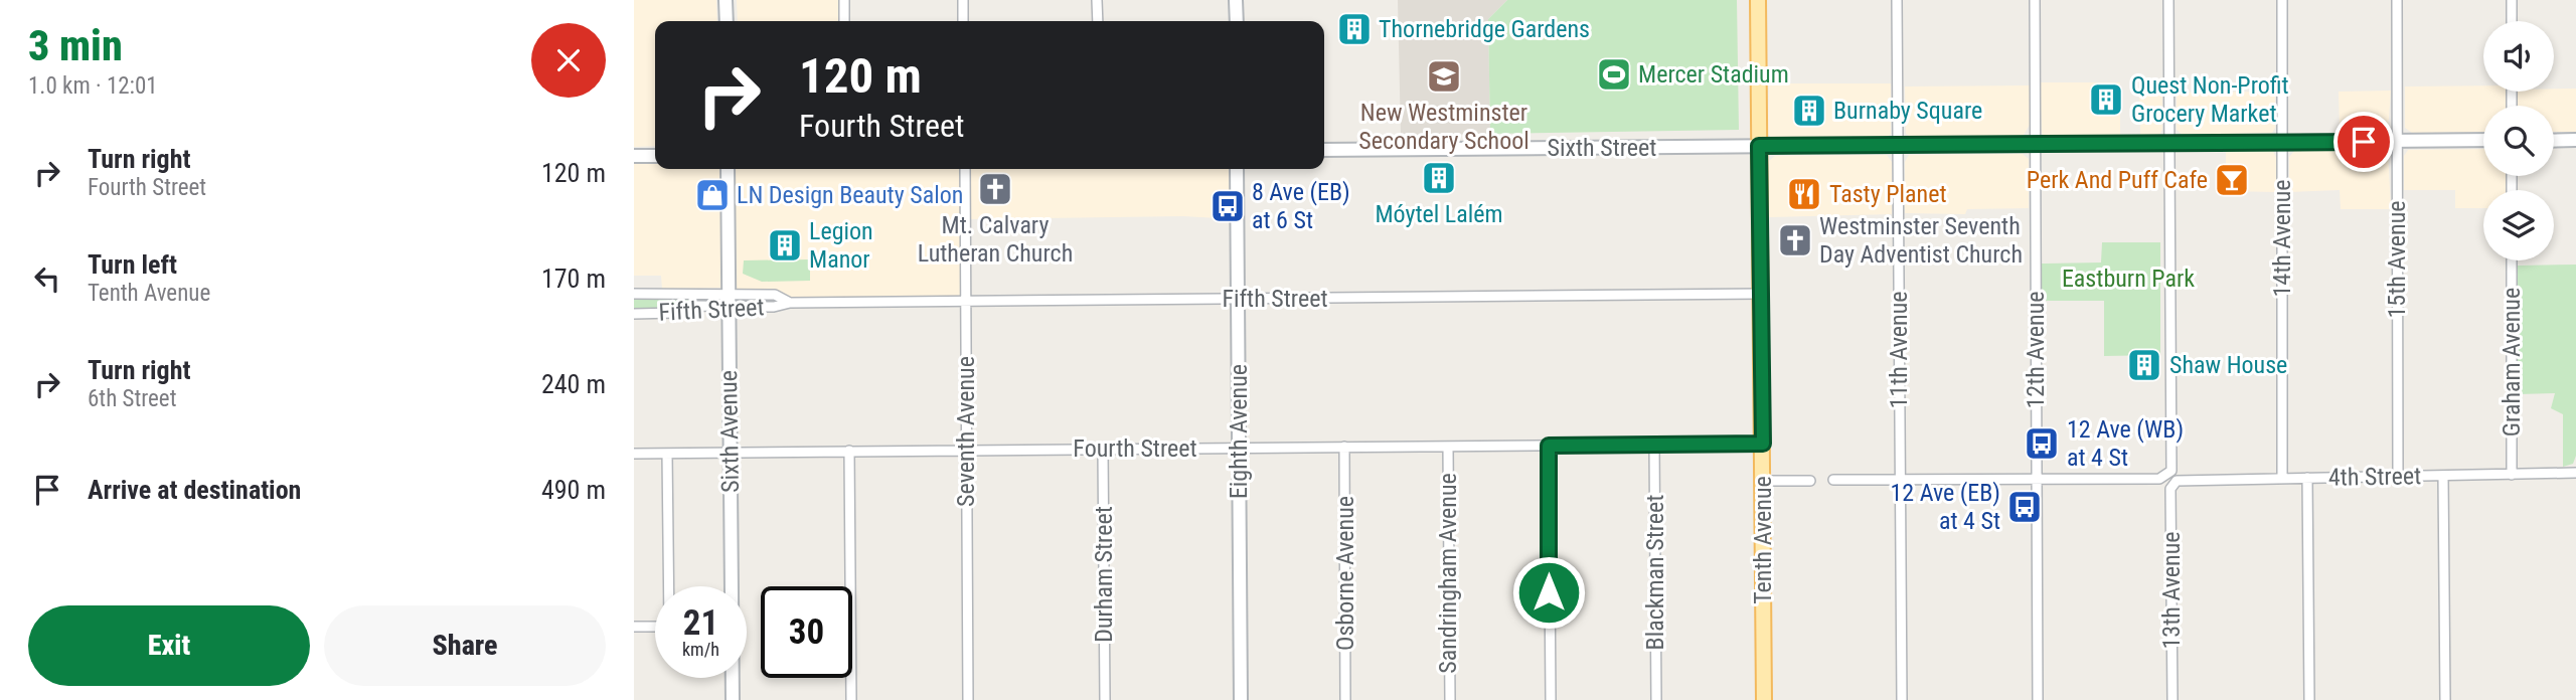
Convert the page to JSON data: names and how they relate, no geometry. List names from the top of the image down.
{
  "streets": {
    "main road": ["Tenth Avenue"],
    "street": [
      "Sixth Street",
      "14th Avenue",
      "15th Avenue",
      "Fifth Street",
      "11th Avenue",
      "12th Avenue",
      "Graham Avenue",
      "Sixth Avenue",
      "Seventh Avenue",
      "Eighth Avenue",
      "Fourth Street",
      "4th Street",
      "Blackman Street",
      "Osborne Avenue",
      "Sandringham Avenue",
      "Durham Street",
      "13th Avenue"
    ]
  },
  "crossings": [
    ["Sixth Street", "14th Avenue"],
    ["Sixth Street", "15th Avenue"],
    ["Sixth Street", "11th Avenue"],
    ["Sixth Street", "12th Avenue"],
    ["Sixth Street", "Tenth Avenue"],
    ["Sixth Street", "13th Avenue"],
    ["14th Avenue", "4th Street"],
    ["15th Avenue", "4th Street"],
    ["Fifth Street", "Sixth Avenue"],
    ["Fifth Street", "Seventh Avenue"],
    ["Fifth Street", "Eighth Avenue"],
    ["Fifth Street", "Tenth Avenue"],
    ["11th Avenue", "4th Street"],
    ["12th Avenue", "4th Street"],
    ["Graham Avenue", "4th Street"],
    ["Sixth Avenue", "Fourth Street"],
    ["Seventh Avenue", "Fourth Street"],
    ["Eighth Avenue", "Fourth Street"],
    ["Fourth Street", "Tenth Avenue"],
    ["Fourth Street", "Blackman Street"],
    ["Fourth Street", "Osborne Avenue"],
    ["Fourth Street", "Sandringham Avenue"],
    ["Fourth Street", "Durham Street"],
    ["4th Street", "13th Avenue"]
  ],
  "parks": ["Eastburn Park"],
  "places": {
    "building": [
      "Thornebridge Gardens",
      "Quest Non-Profit Grocery Market",
      "Burnaby Square",
      "Móytel Lalém",
      "Legion Manor",
      "Shaw House"
    ],
    "sports": ["Mercer Stadium"],
    "school or university": ["New Westminster Secondary School"],
    "bar": ["Perk And Puff Cafe"],
    "church": ["Mt. Calvary Lutheran Church", "Westminster Seventh Day Adventist Church"],
    "restaurant": ["Tasty Planet"],
    "shop": ["LN Design Beauty Salon"],
    "bus stop": ["8 Ave (EB) at 6 St", "12 Ave (WB) at 4 St", "12 Ave (EB) at 4 St"]
  },
  "page": {
    "heading": ["3 min", "1.0 km · 12:01"],
    "turn": ["120 m", "Fourth Street"],
    "list": [
      {
        "name": "Turn right",
        "note": "Fourth Street",
        "value": "120 m"
      },
      {
        "name": "Turn left",
        "note": "Tenth Avenue",
        "value": "170 m"
      },
      {
        "name": "Turn right",
        "note": "6th Street",
        "value": "240 m"
      },
      {
        "name": "Arrive at destination",
        "value": "490 m"
      }
    ],
    "speed": "21 km/h",
    "limit": "30",
    "buttons": ["Exit", "Share"]
  }
}
